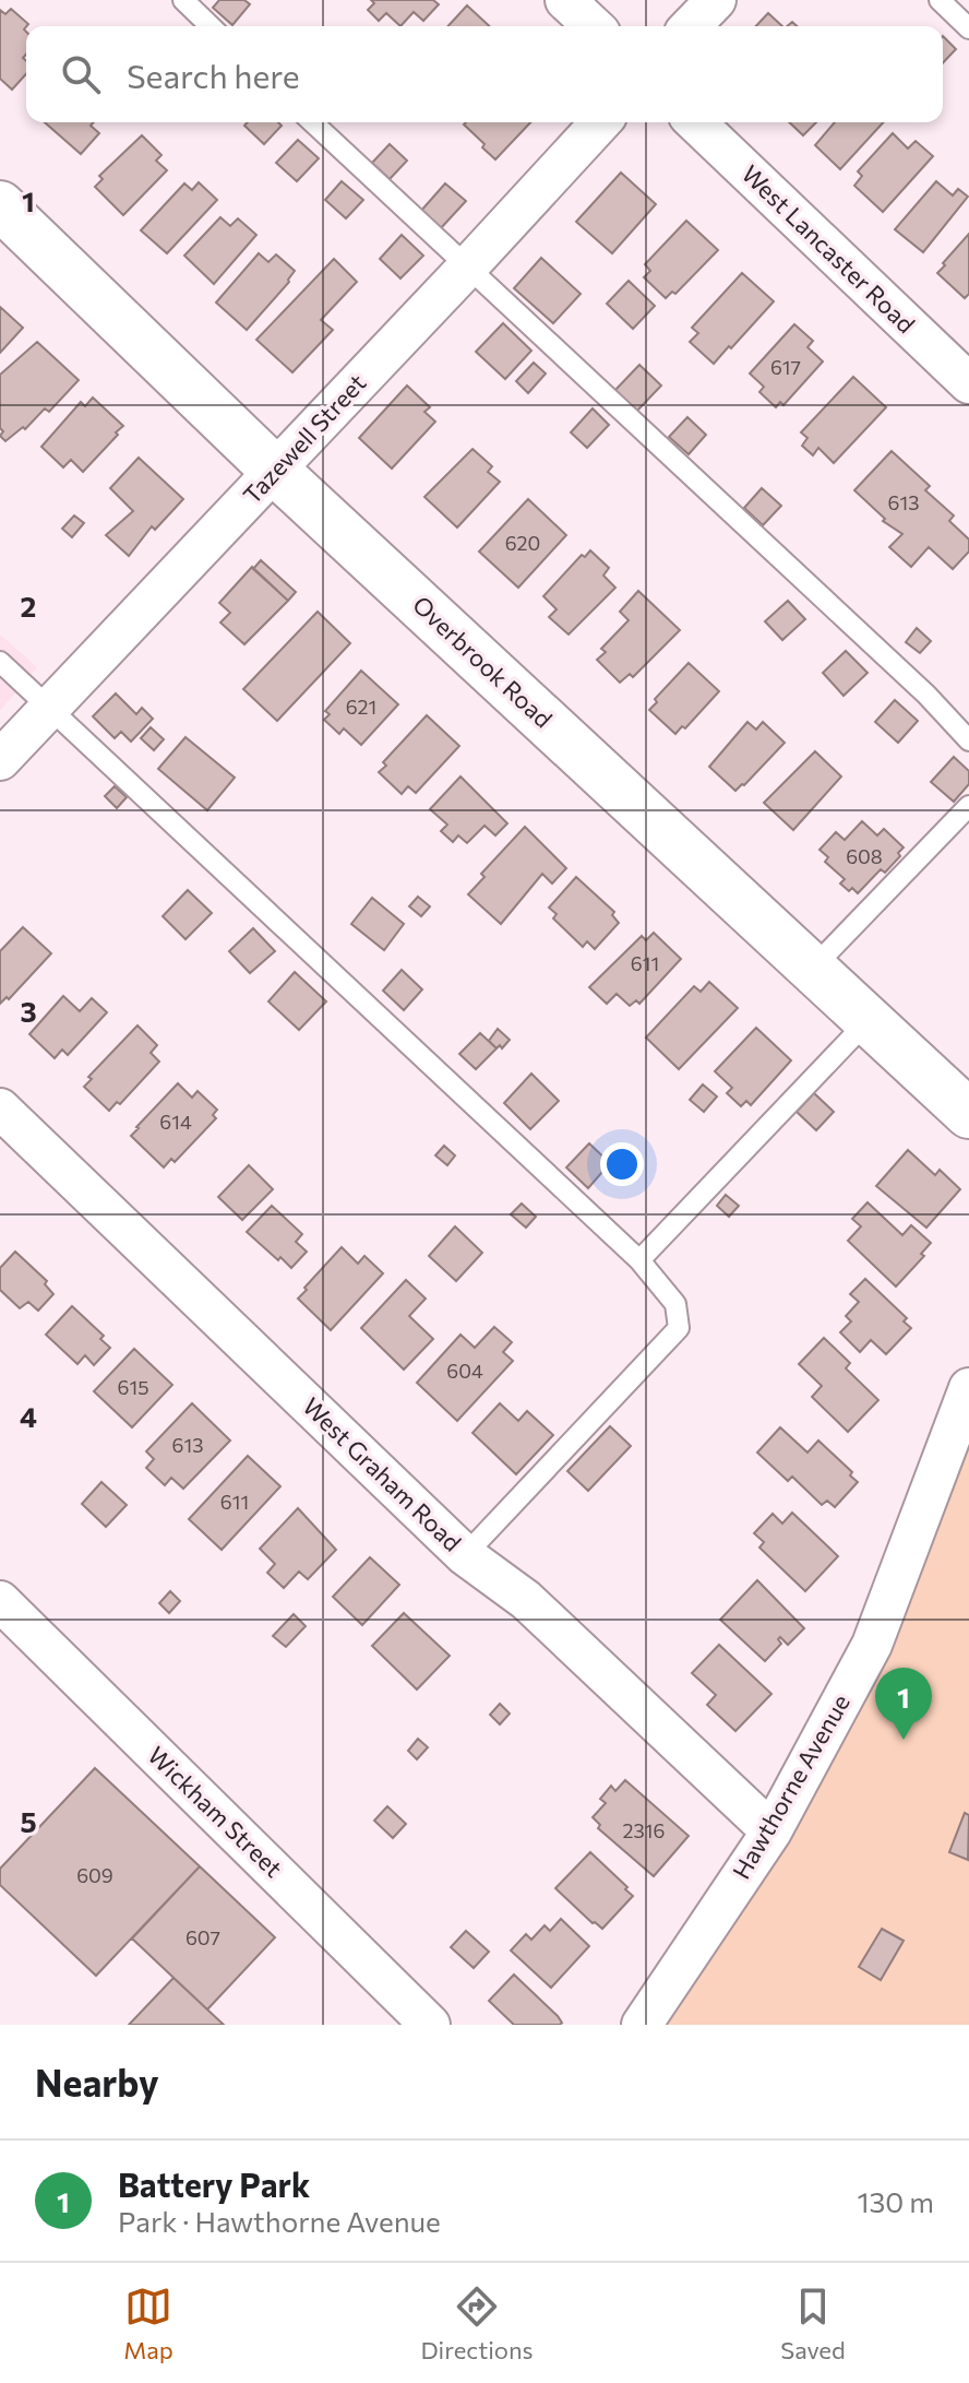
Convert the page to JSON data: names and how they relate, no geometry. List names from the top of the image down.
{
  "streets": {
    "street": [
      "West Lancaster Road",
      "Tazewell Street",
      "Overbrook Road",
      "West Graham Road",
      "Hawthorne Avenue",
      "Wickham Street"
    ]
  },
  "crossings": [
    ["Tazewell Street", "Overbrook Road"],
    ["West Graham Road", "Hawthorne Avenue"]
  ],
  "house_numbers": [
    "617",
    "613",
    "620",
    "621",
    "608",
    "611",
    "614",
    "604",
    "615",
    "613",
    "611",
    "2316",
    "609",
    "607"
  ],
  "page": {
    "search": "Search here",
    "pins": "1",
    "heading": "Nearby",
    "list": [
      {
        "mark": "1",
        "name": "Battery Park",
        "note": "Park · Hawthorne Avenue",
        "value": "130 m"
      }
    ],
    "nav": ["Map", "Directions", "Saved"]
  },
  "grid": {
    "rows": [
      "1",
      "2",
      "3",
      "4",
      "5"
    ]
  }
}
